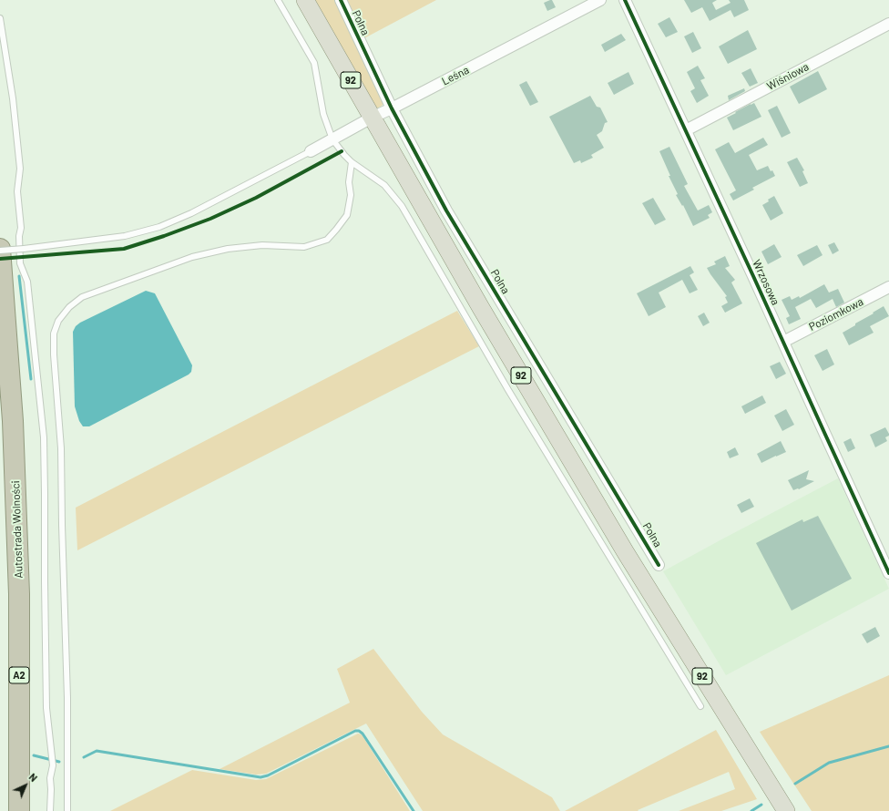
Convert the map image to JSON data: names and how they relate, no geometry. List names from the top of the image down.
{
  "streets": {
    "highway": ["Autostrada Wolności", "A2"],
    "main road": ["92"],
    "street": [
      "Polna",
      "Leśna",
      "Wiśniowa",
      "Wrzosowa",
      "Poziomkowa"
    ]
  },
  "crossings": [
    ["Polna", "Leśna"],
    ["Leśna", "92"],
    ["Wiśniowa", "Wrzosowa"],
    ["Wrzosowa", "Poziomkowa"]
  ],
  "north": "top right"
}
